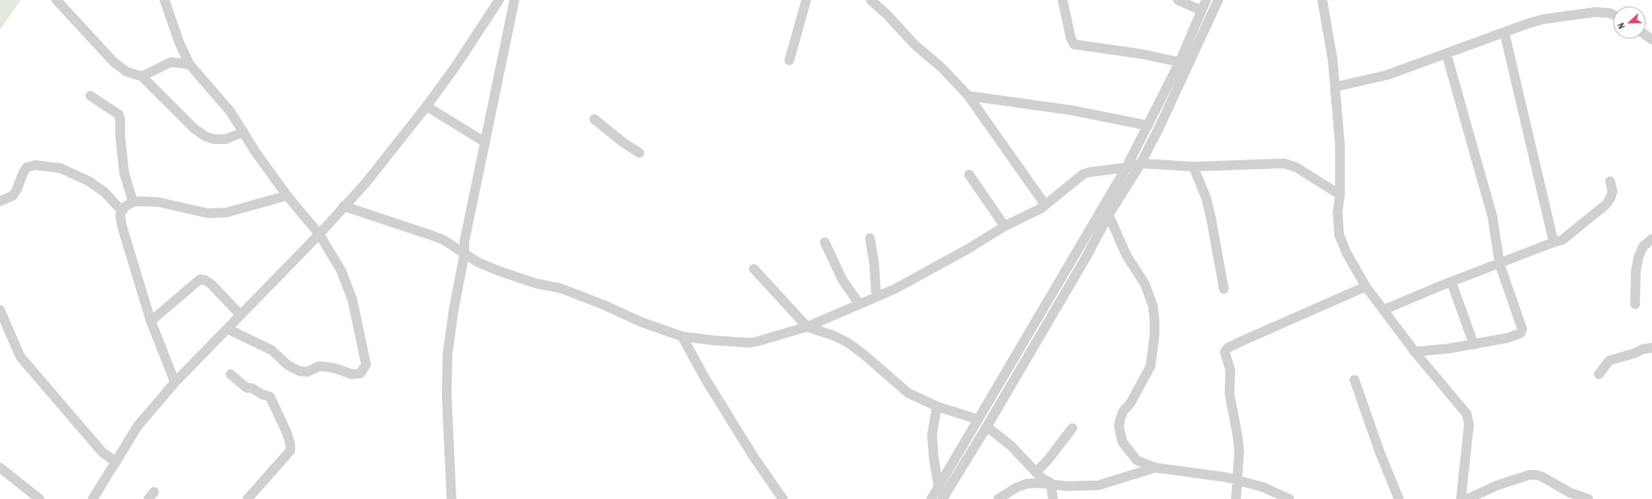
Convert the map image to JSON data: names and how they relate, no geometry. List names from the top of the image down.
{
  "north": "left"
}
